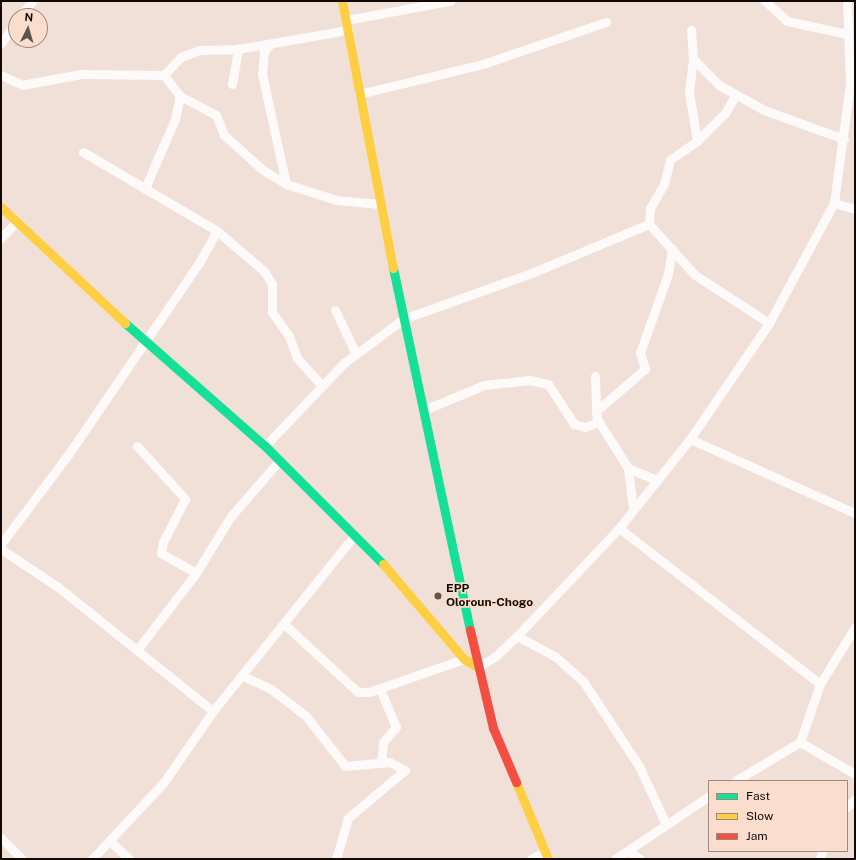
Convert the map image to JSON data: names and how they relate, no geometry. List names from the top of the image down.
{
  "places": ["EPP Oloroun-Chogo"],
  "legend": ["Fast", "Slow", "Jam"],
  "north": "top"
}
